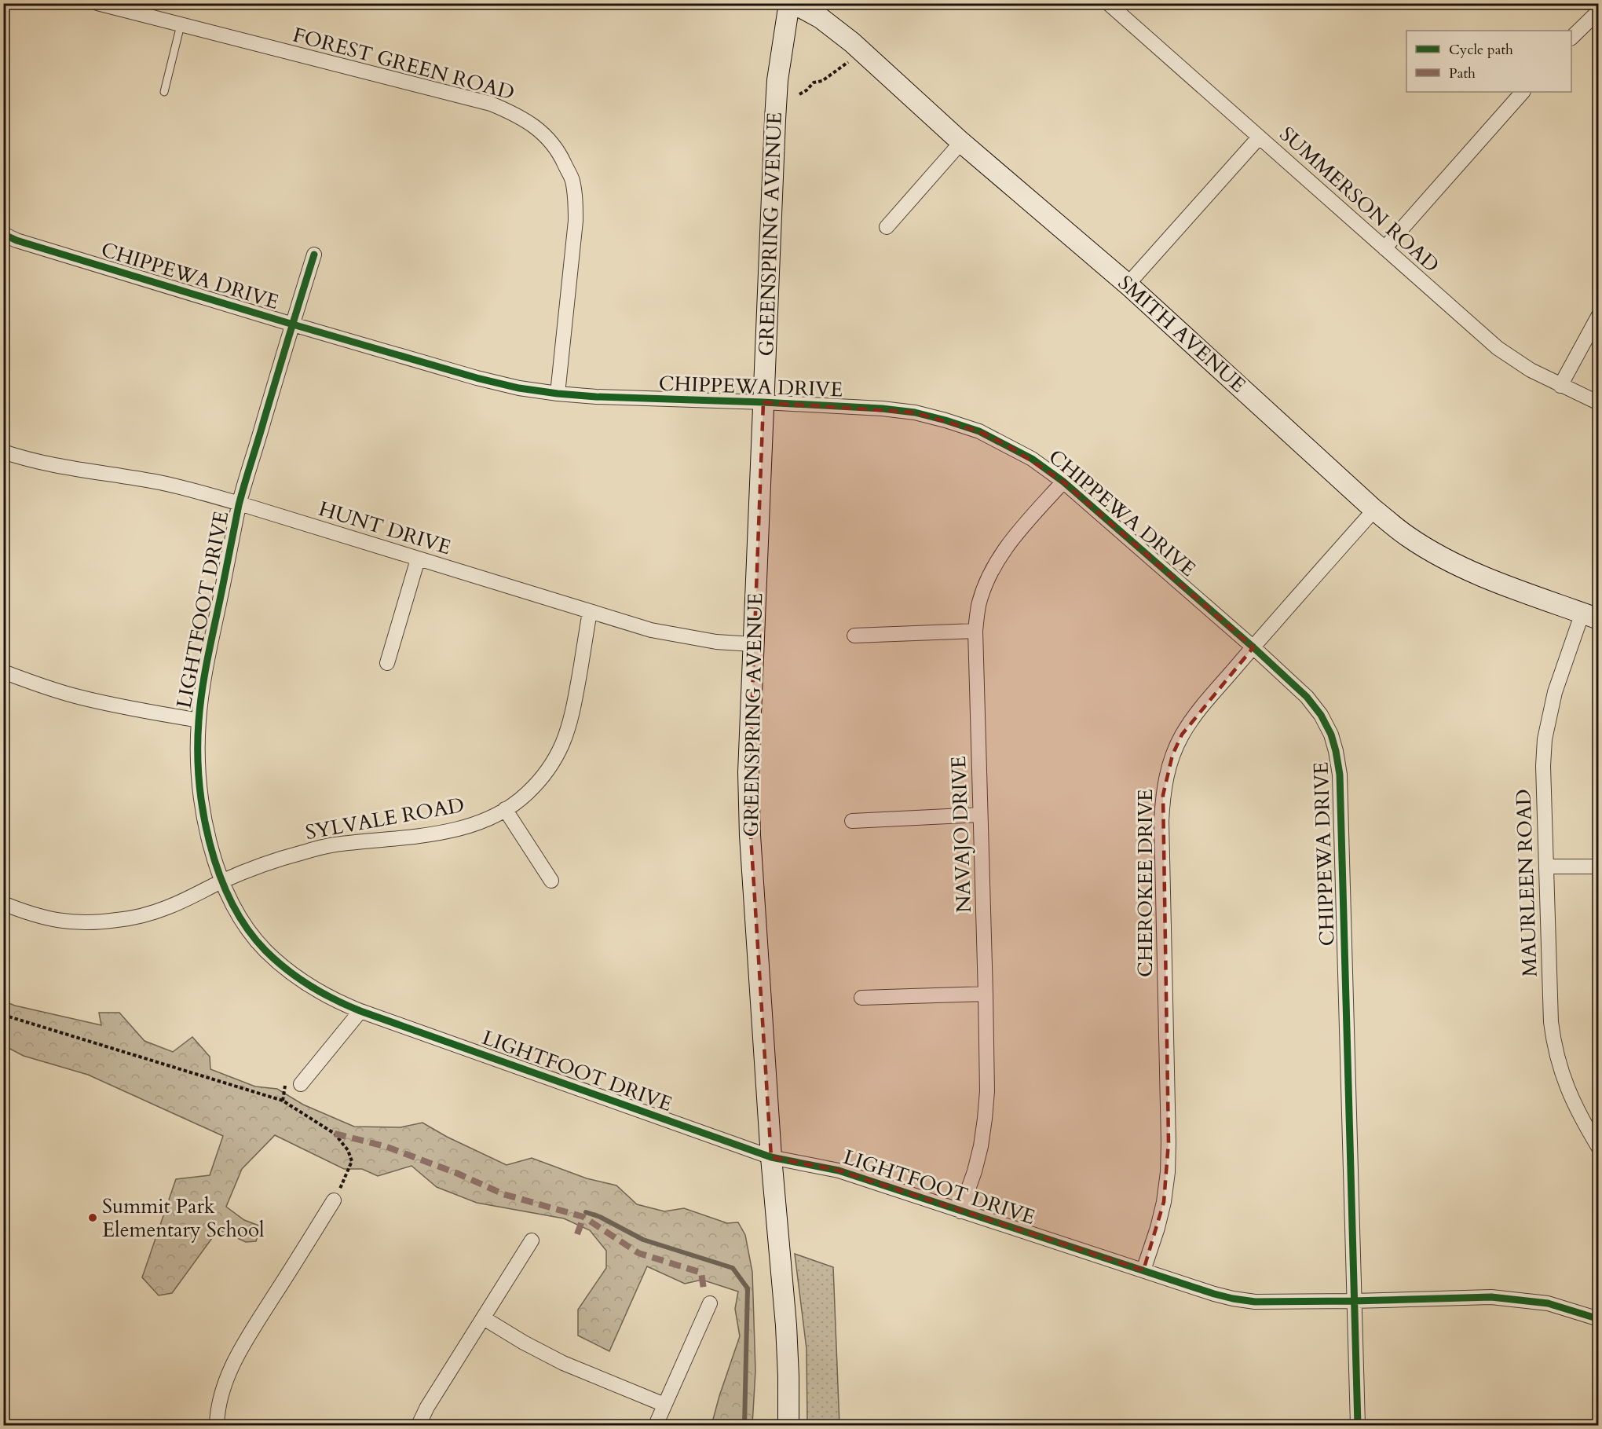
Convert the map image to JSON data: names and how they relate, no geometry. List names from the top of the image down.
{
  "streets": {
    "main road": ["GREENSPRING AVENUE", "SMITH AVENUE"],
    "street": [
      "FOREST GREEN ROAD",
      "SUMMERSON ROAD",
      "CHIPPEWA DRIVE",
      "HUNT DRIVE",
      "LIGHTFOOT DRIVE",
      "SYLVALE ROAD",
      "NAVAJO DRIVE",
      "CHEROKEE DRIVE",
      "MAURLEEN ROAD"
    ]
  },
  "crossings": [
    ["FOREST GREEN ROAD", "CHIPPEWA DRIVE"],
    ["GREENSPRING AVENUE", "CHIPPEWA DRIVE"],
    ["GREENSPRING AVENUE", "SMITH AVENUE"],
    ["GREENSPRING AVENUE", "HUNT DRIVE"],
    ["GREENSPRING AVENUE", "LIGHTFOOT DRIVE"],
    ["CHIPPEWA DRIVE", "LIGHTFOOT DRIVE"],
    ["CHIPPEWA DRIVE", "NAVAJO DRIVE"],
    ["CHIPPEWA DRIVE", "CHEROKEE DRIVE"],
    ["SMITH AVENUE", "CHEROKEE DRIVE"],
    ["SMITH AVENUE", "MAURLEEN ROAD"],
    ["HUNT DRIVE", "LIGHTFOOT DRIVE"],
    ["HUNT DRIVE", "SYLVALE ROAD"],
    ["LIGHTFOOT DRIVE", "SYLVALE ROAD"],
    ["LIGHTFOOT DRIVE", "NAVAJO DRIVE"],
    ["LIGHTFOOT DRIVE", "CHEROKEE DRIVE"]
  ],
  "places": ["Summit Park Elementary School"],
  "legend": ["Cycle path", "Path"]
}
